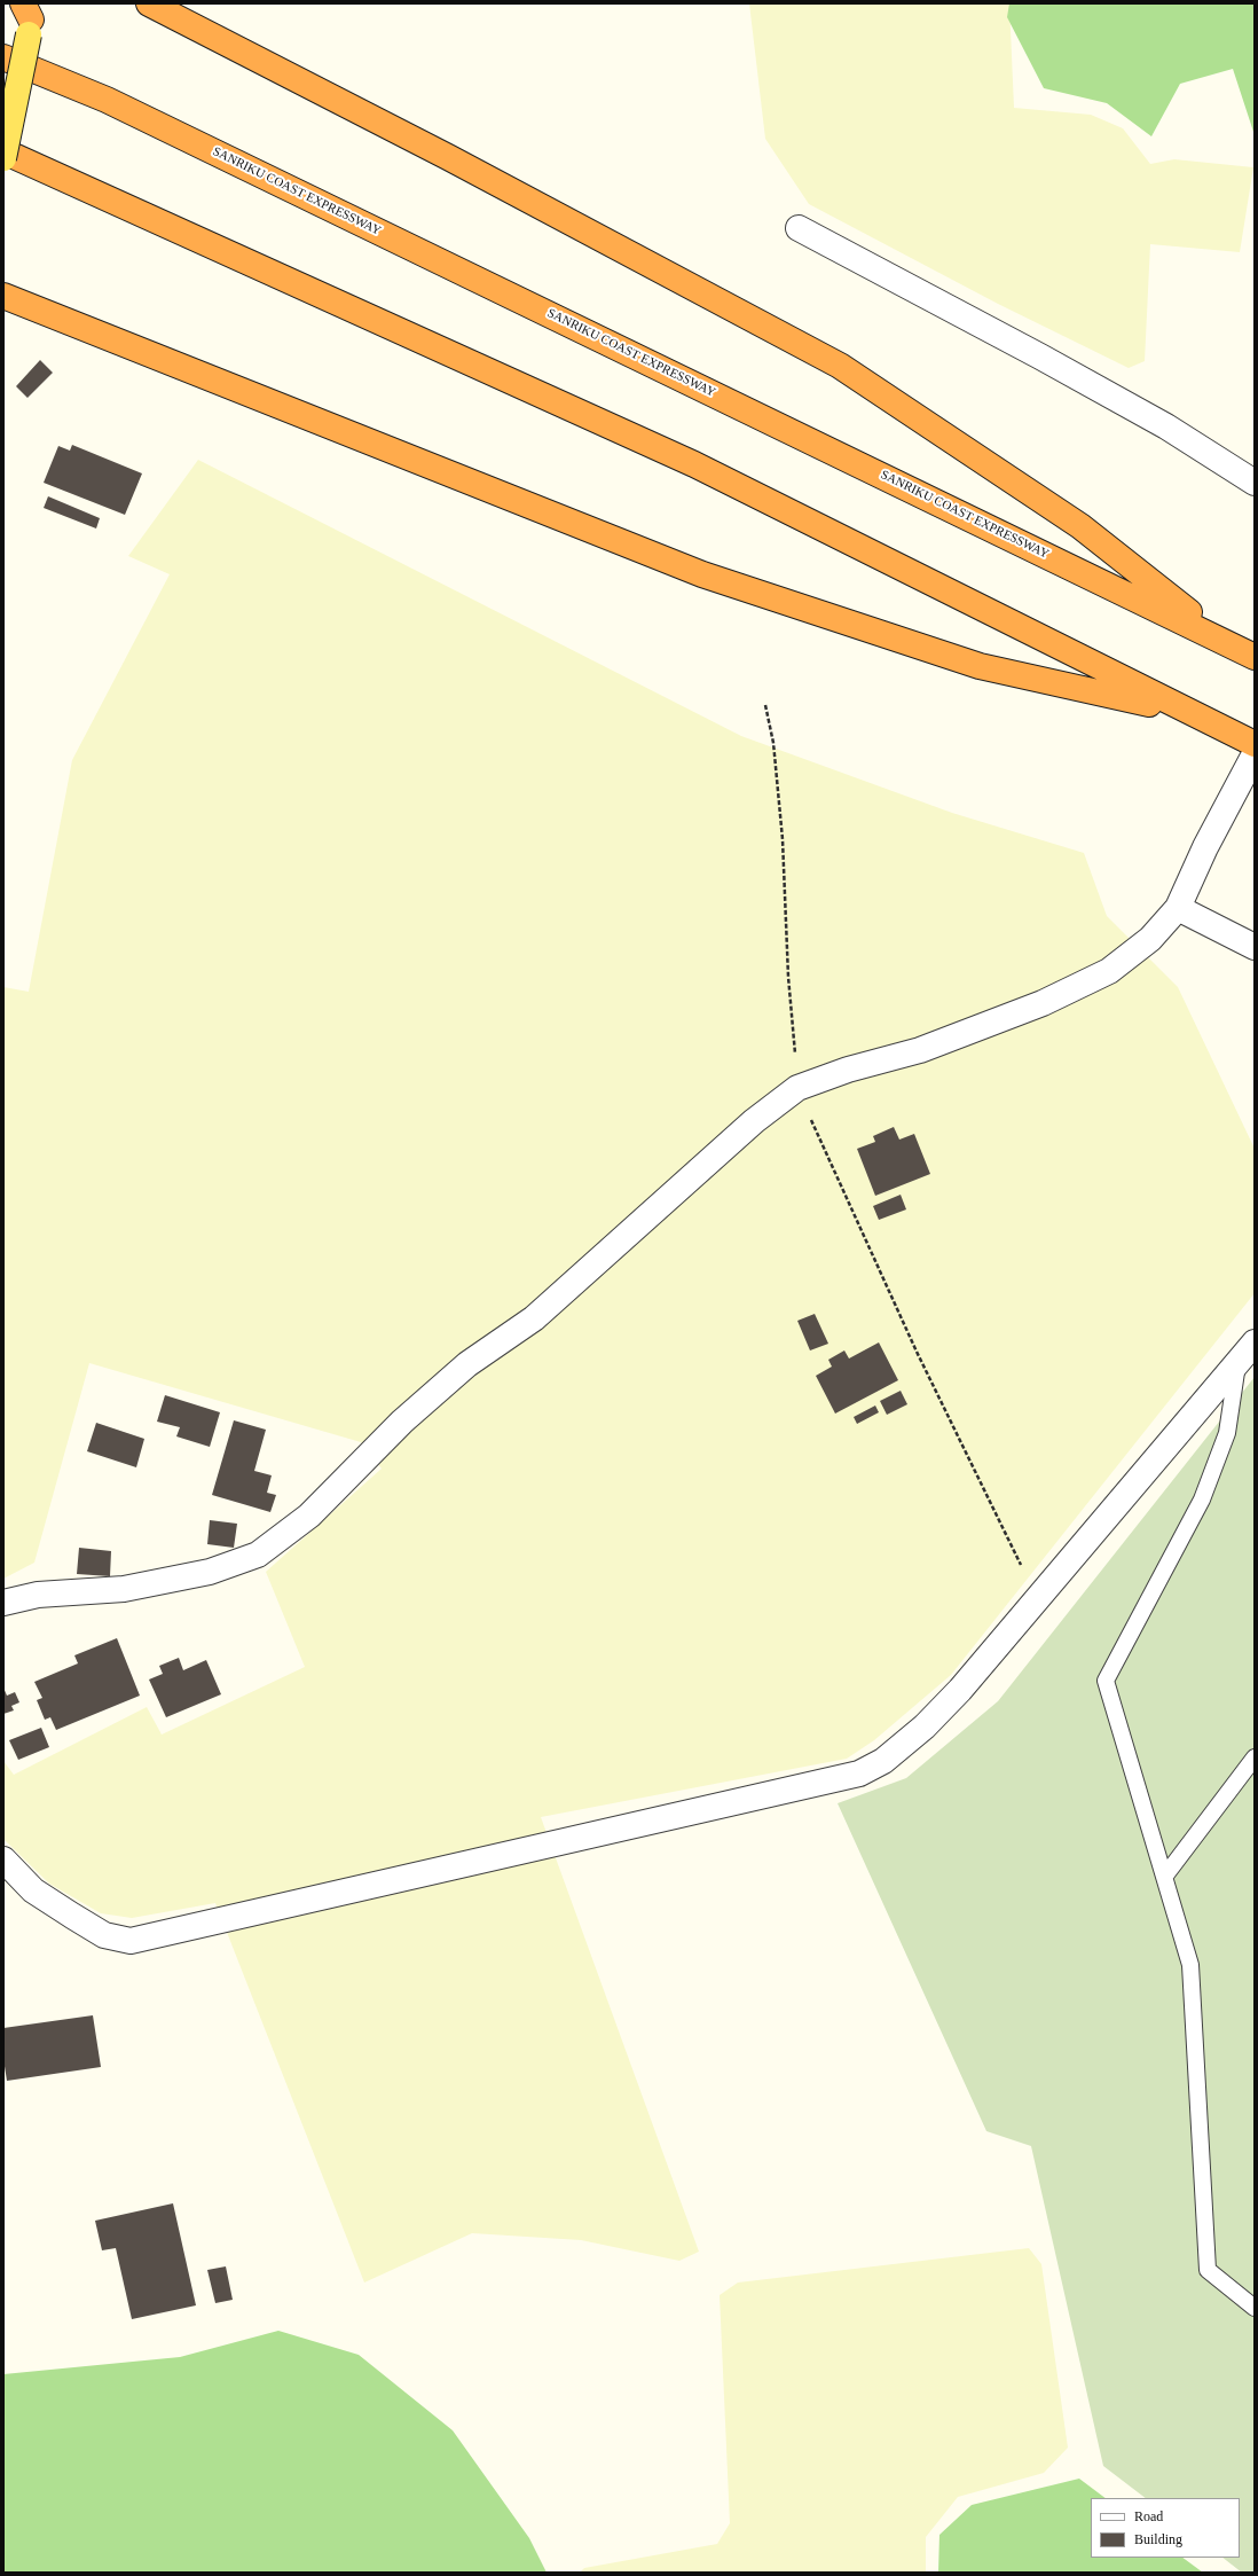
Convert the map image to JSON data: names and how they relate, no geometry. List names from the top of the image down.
{
  "streets": {
    "highway": ["SANRIKU COAST EXPRESSWAY"]
  },
  "legend": ["Road", "Building"]
}
